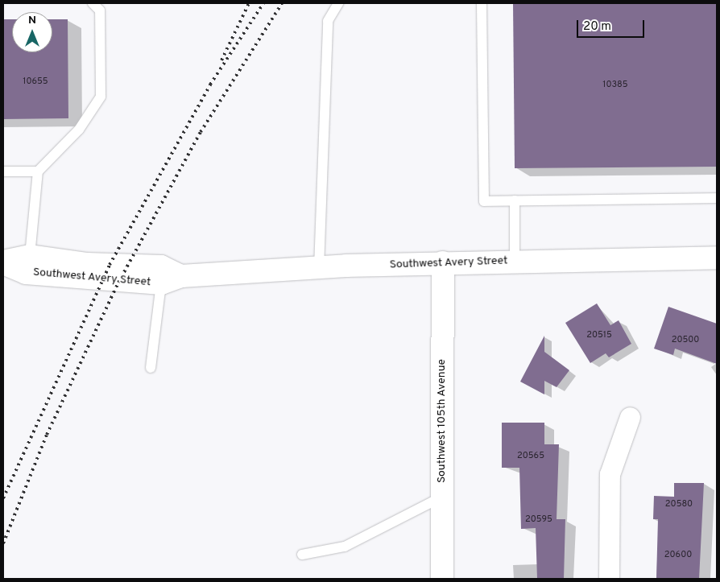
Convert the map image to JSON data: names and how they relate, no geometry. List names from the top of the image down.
{
  "streets": {
    "main road": ["Southwest Avery Street", "Southwest 105th Avenue"]
  },
  "crossings": [
    ["Southwest Avery Street", "Southwest 105th Avenue"]
  ],
  "house_numbers": [
    "10655",
    "10385",
    "20515",
    "20500",
    "20565",
    "20580",
    "20595",
    "20600"
  ],
  "scale_bar": "20 m",
  "north": "top"
}
